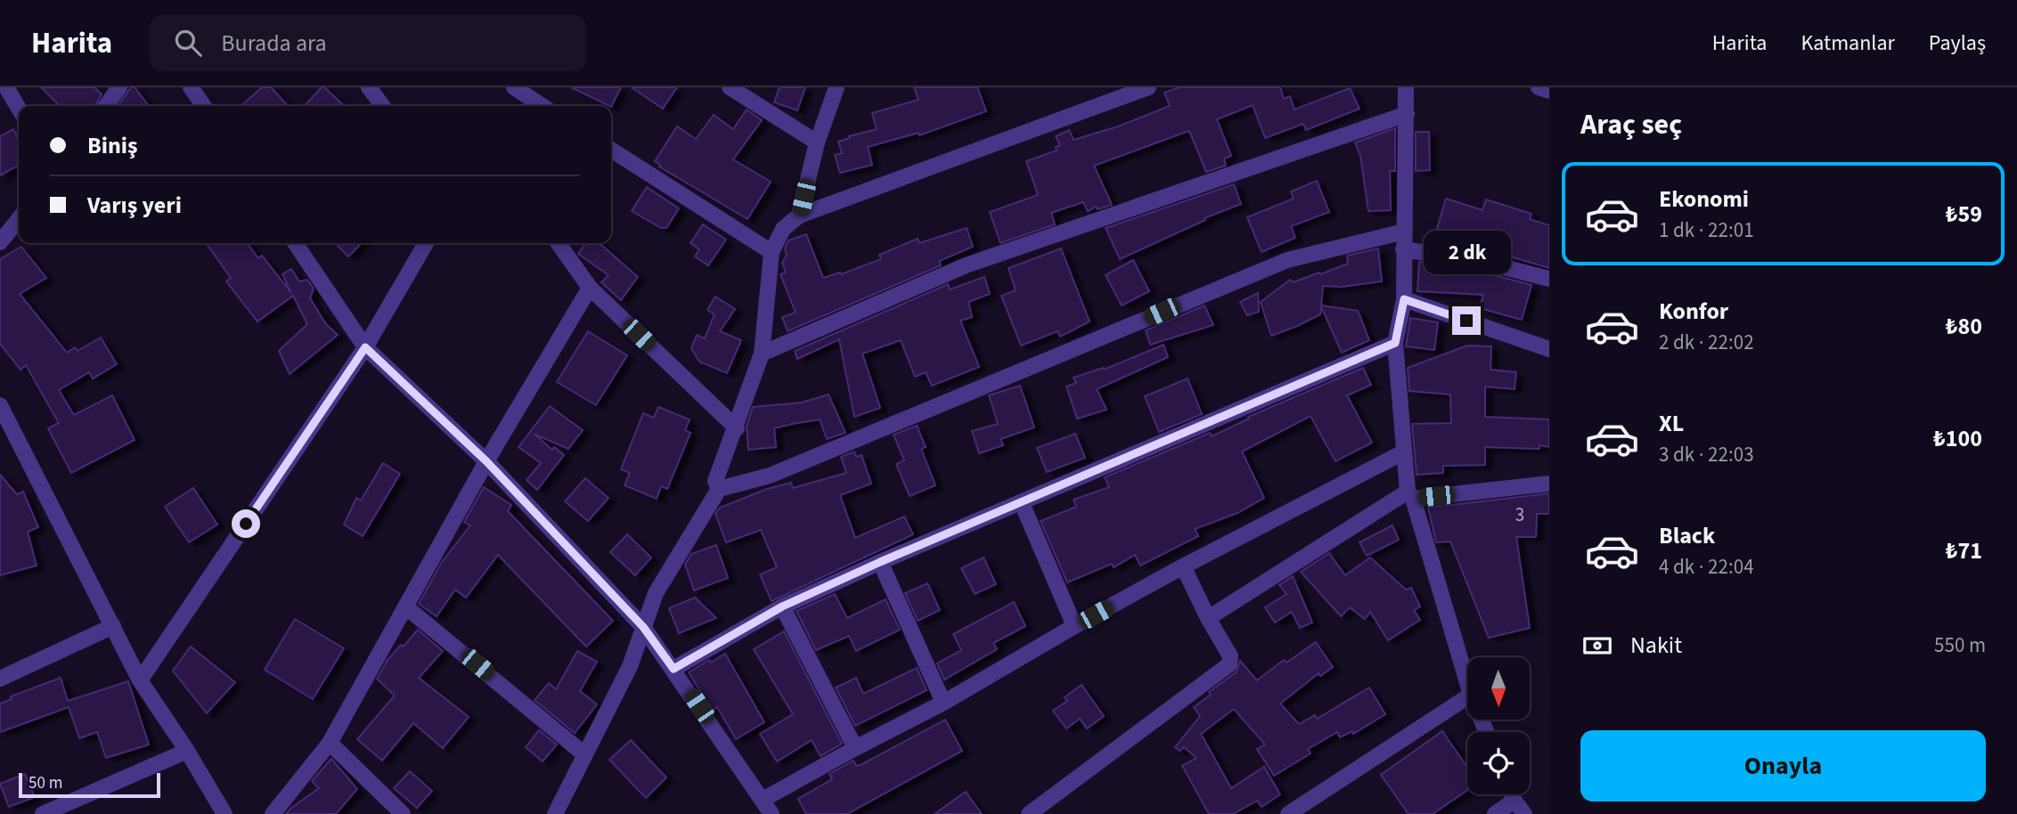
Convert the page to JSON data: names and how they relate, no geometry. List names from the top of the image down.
{
  "house_numbers": ["3"],
  "scale_bar": "50 m",
  "north": "bottom",
  "page": {
    "header": "Harita",
    "search": "Burada ara",
    "nav": ["Harita", "Katmanlar", "Paylaş"],
    "heading": "Araç seç",
    "banner": ["Biniş", "Varış yeri"],
    "list": [
      {
        "name": "Ekonomi",
        "note": "1 dk · 22:01",
        "value": "₺59"
      },
      {
        "name": "Konfor",
        "note": "2 dk · 22:02",
        "value": "₺80"
      },
      {
        "name": "XL",
        "note": "3 dk · 22:03",
        "value": "₺100"
      },
      {
        "name": "Black",
        "note": "4 dk · 22:04",
        "value": "₺71"
      }
    ],
    "bubble": "2 dk",
    "pay": ["Nakit", "550 m"],
    "buttons": "Onayla",
    "scale": "50 m"
  }
}
